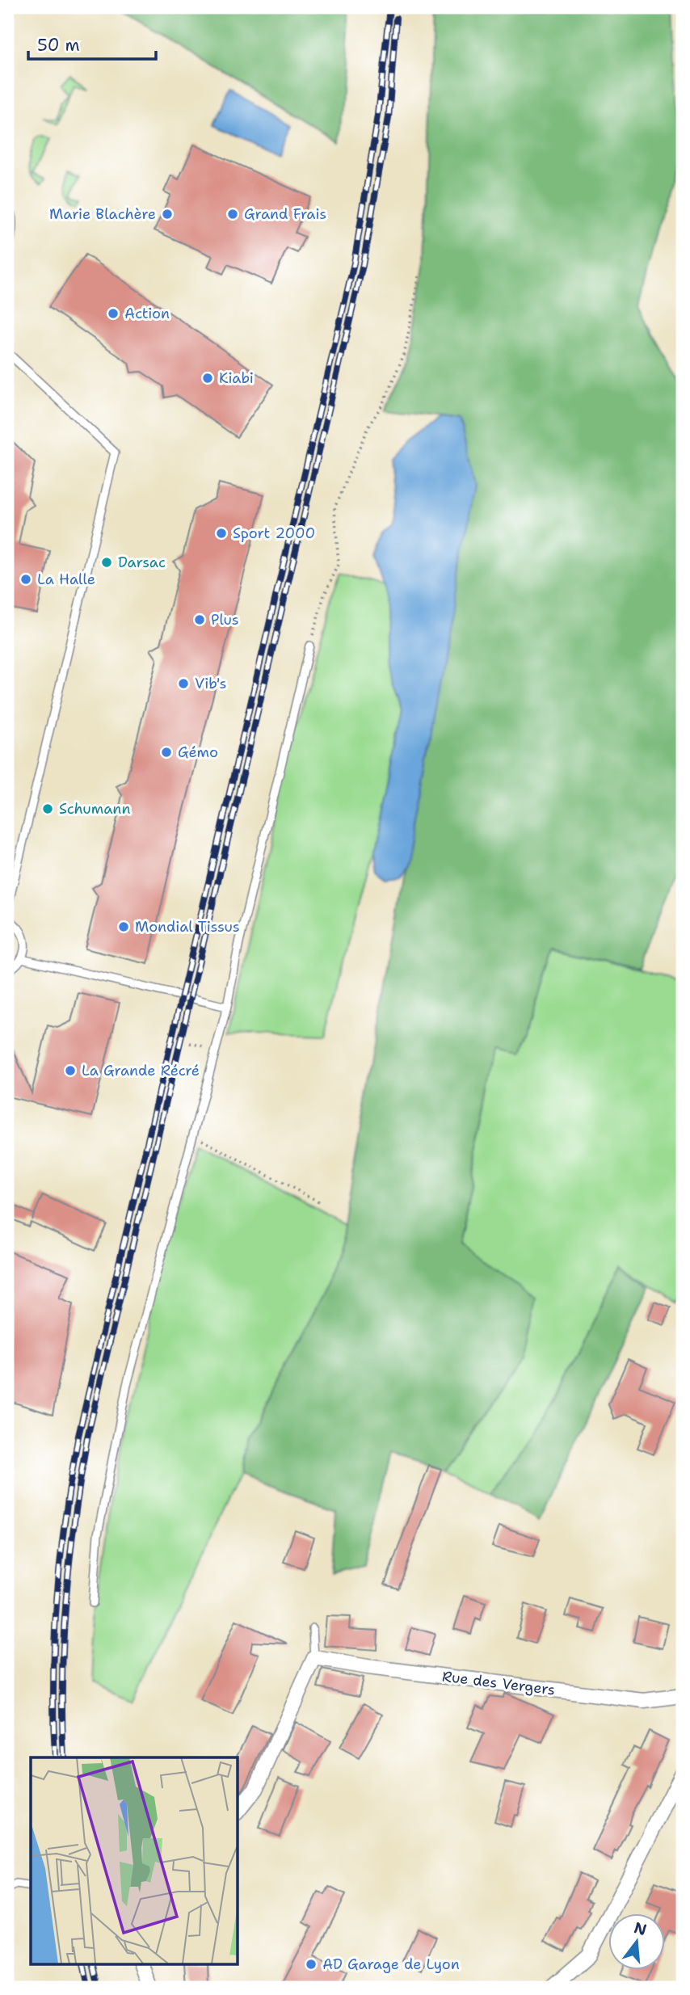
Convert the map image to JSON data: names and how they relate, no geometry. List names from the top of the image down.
{
  "streets": {
    "street": ["Rue des Vergers"]
  },
  "places": [
    "Marie Blachère",
    "Grand Frais",
    "Action",
    "Kiabi",
    "Sport 2000",
    "Darsac",
    "La Halle",
    "Plus",
    "Vib's",
    "Gémo",
    "Schumann",
    "Mondial Tissus",
    "La Grande Récré",
    "AD Garage de Lyon"
  ],
  "scale_bar": "50 m",
  "north": "top"
}
